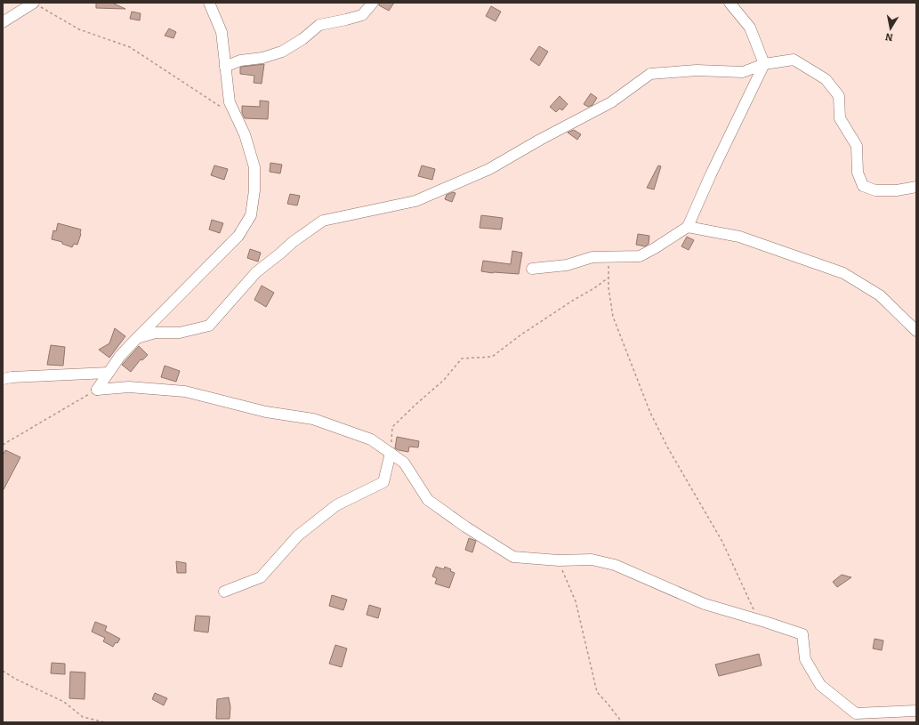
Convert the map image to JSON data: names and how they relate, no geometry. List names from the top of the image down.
{
  "north": "bottom"
}
